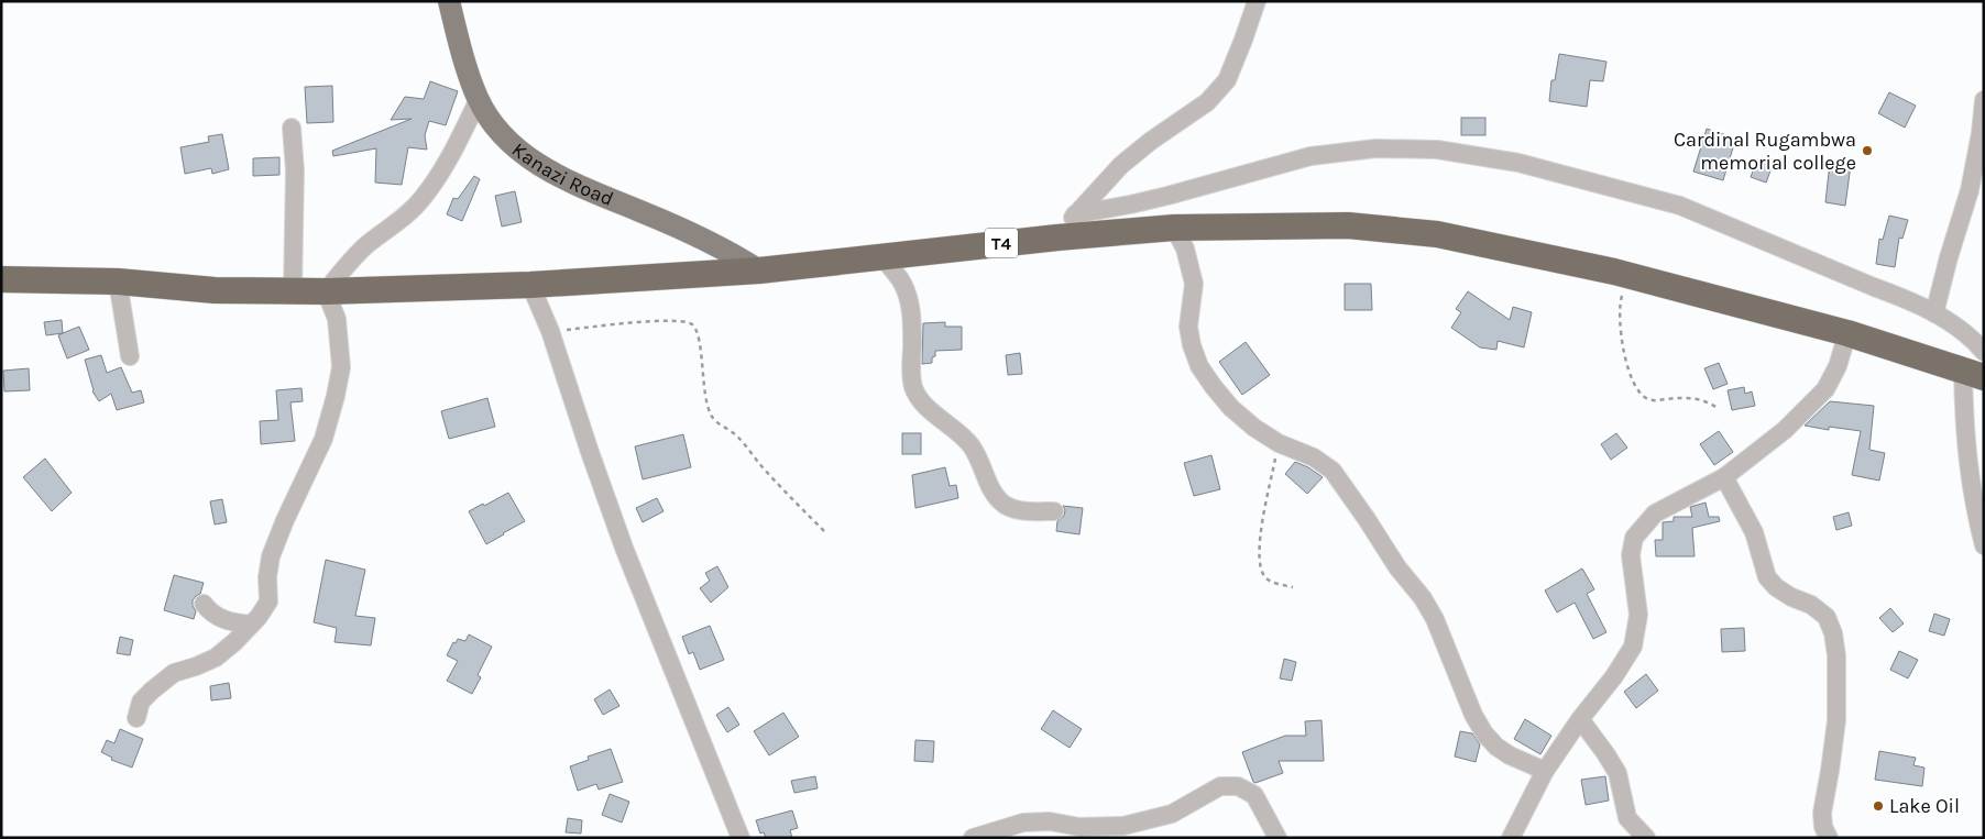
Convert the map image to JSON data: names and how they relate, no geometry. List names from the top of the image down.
{
  "streets": {
    "highway": ["T4"],
    "main road": ["Kanazi Road"]
  },
  "crossings": [
    ["Kanazi Road", "T4"]
  ],
  "places": ["Cardinal Rugambwa memorial college", "Lake Oil"]
}
